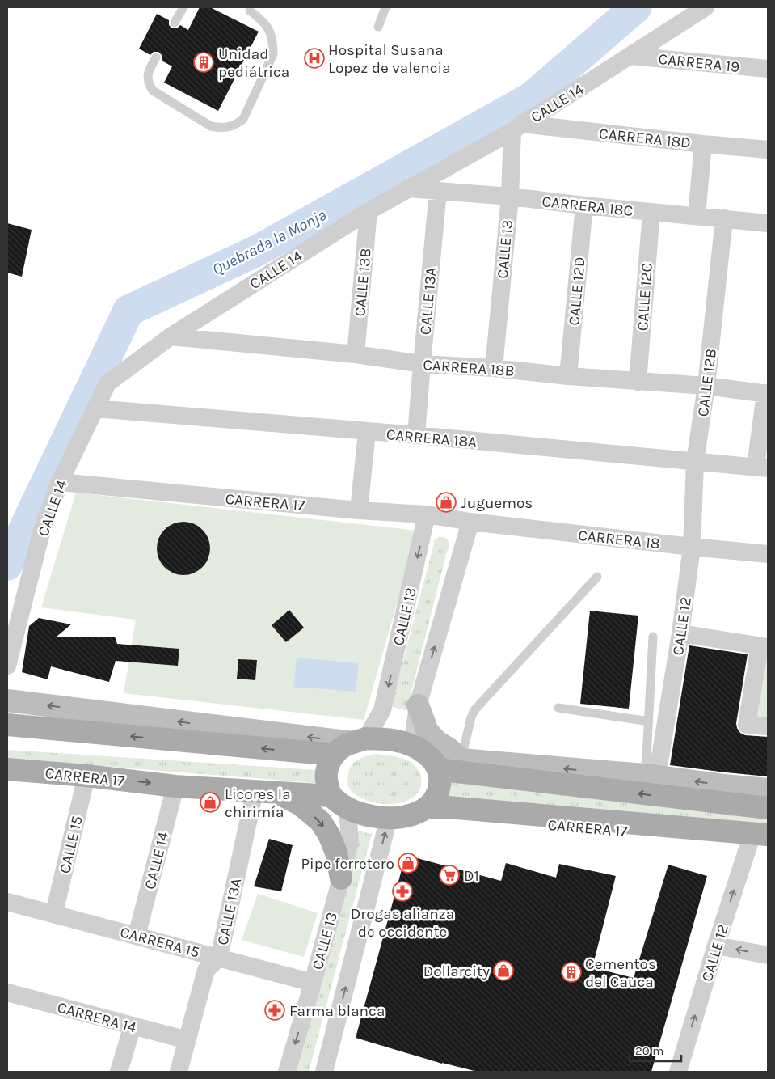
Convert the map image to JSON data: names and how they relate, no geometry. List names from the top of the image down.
{
  "streets": {
    "main road": ["CARRERA 17"],
    "street": [
      "CARRERA 19",
      "CALLE 14",
      "CARRERA 18D",
      "CARRERA 18C",
      "CALLE 13",
      "CALLE 13B",
      "CALLE 12D",
      "CALLE 12C",
      "CALLE 13A",
      "CARRERA 18B",
      "CALLE 12B",
      "CARRERA 18A",
      "CARRERA 18",
      "CALLE 12",
      "CALLE 15",
      "CARRERA 15",
      "CARRERA 14"
    ]
  },
  "crossings": [
    ["CARRERA 19", "CALLE 14"],
    ["CALLE 14", "CARRERA 18D"],
    ["CALLE 14", "CARRERA 18C"],
    ["CALLE 14", "CALLE 13"],
    ["CALLE 14", "CALLE 13B"],
    ["CALLE 14", "CARRERA 18B"],
    ["CALLE 14", "CARRERA 18A"],
    ["CALLE 14", "CARRERA 17"],
    ["CALLE 14", "CARRERA 15"],
    ["CARRERA 18D", "CALLE 13"],
    ["CARRERA 18C", "CALLE 13"],
    ["CARRERA 18C", "CALLE 12D"],
    ["CARRERA 18C", "CALLE 12C"],
    ["CARRERA 18C", "CALLE 13A"],
    ["CARRERA 18C", "CALLE 12B"],
    ["CALLE 13", "CARRERA 18B"],
    ["CALLE 13", "CARRERA 17"],
    ["CALLE 13", "CARRERA 15"],
    ["CALLE 13B", "CARRERA 18B"],
    ["CALLE 12D", "CARRERA 18B"],
    ["CALLE 12C", "CARRERA 18B"],
    ["CALLE 13A", "CARRERA 18B"],
    ["CALLE 13A", "CARRERA 18A"],
    ["CALLE 13A", "CARRERA 17"],
    ["CALLE 13A", "CARRERA 15"],
    ["CALLE 13A", "CARRERA 14"],
    ["CARRERA 18B", "CALLE 12B"],
    ["CALLE 12B", "CARRERA 18A"],
    ["CALLE 12B", "CARRERA 18"],
    ["CALLE 12B", "CALLE 12"],
    ["CARRERA 17", "CARRERA 18"],
    ["CARRERA 17", "CALLE 12"],
    ["CARRERA 17", "CALLE 15"],
    ["CARRERA 18", "CALLE 12"],
    ["CALLE 15", "CARRERA 15"]
  ],
  "one_way": ["CALLE 12"],
  "water": ["Quebrada la Monja"],
  "places": {
    "hospital": ["Hospital Susana Lopez de valencia"],
    "building": ["Unidad pediátrica", "Cementos del Cauca"],
    "shop": [
      "Juguemos",
      "Licores la chirimía",
      "Pipe ferretero",
      "Dollarcity"
    ],
    "supermarket": ["D1"],
    "pharmacy": ["Drogas alianza de occidente", "Farma blanca"]
  },
  "scale_bar": "20 m"
}
